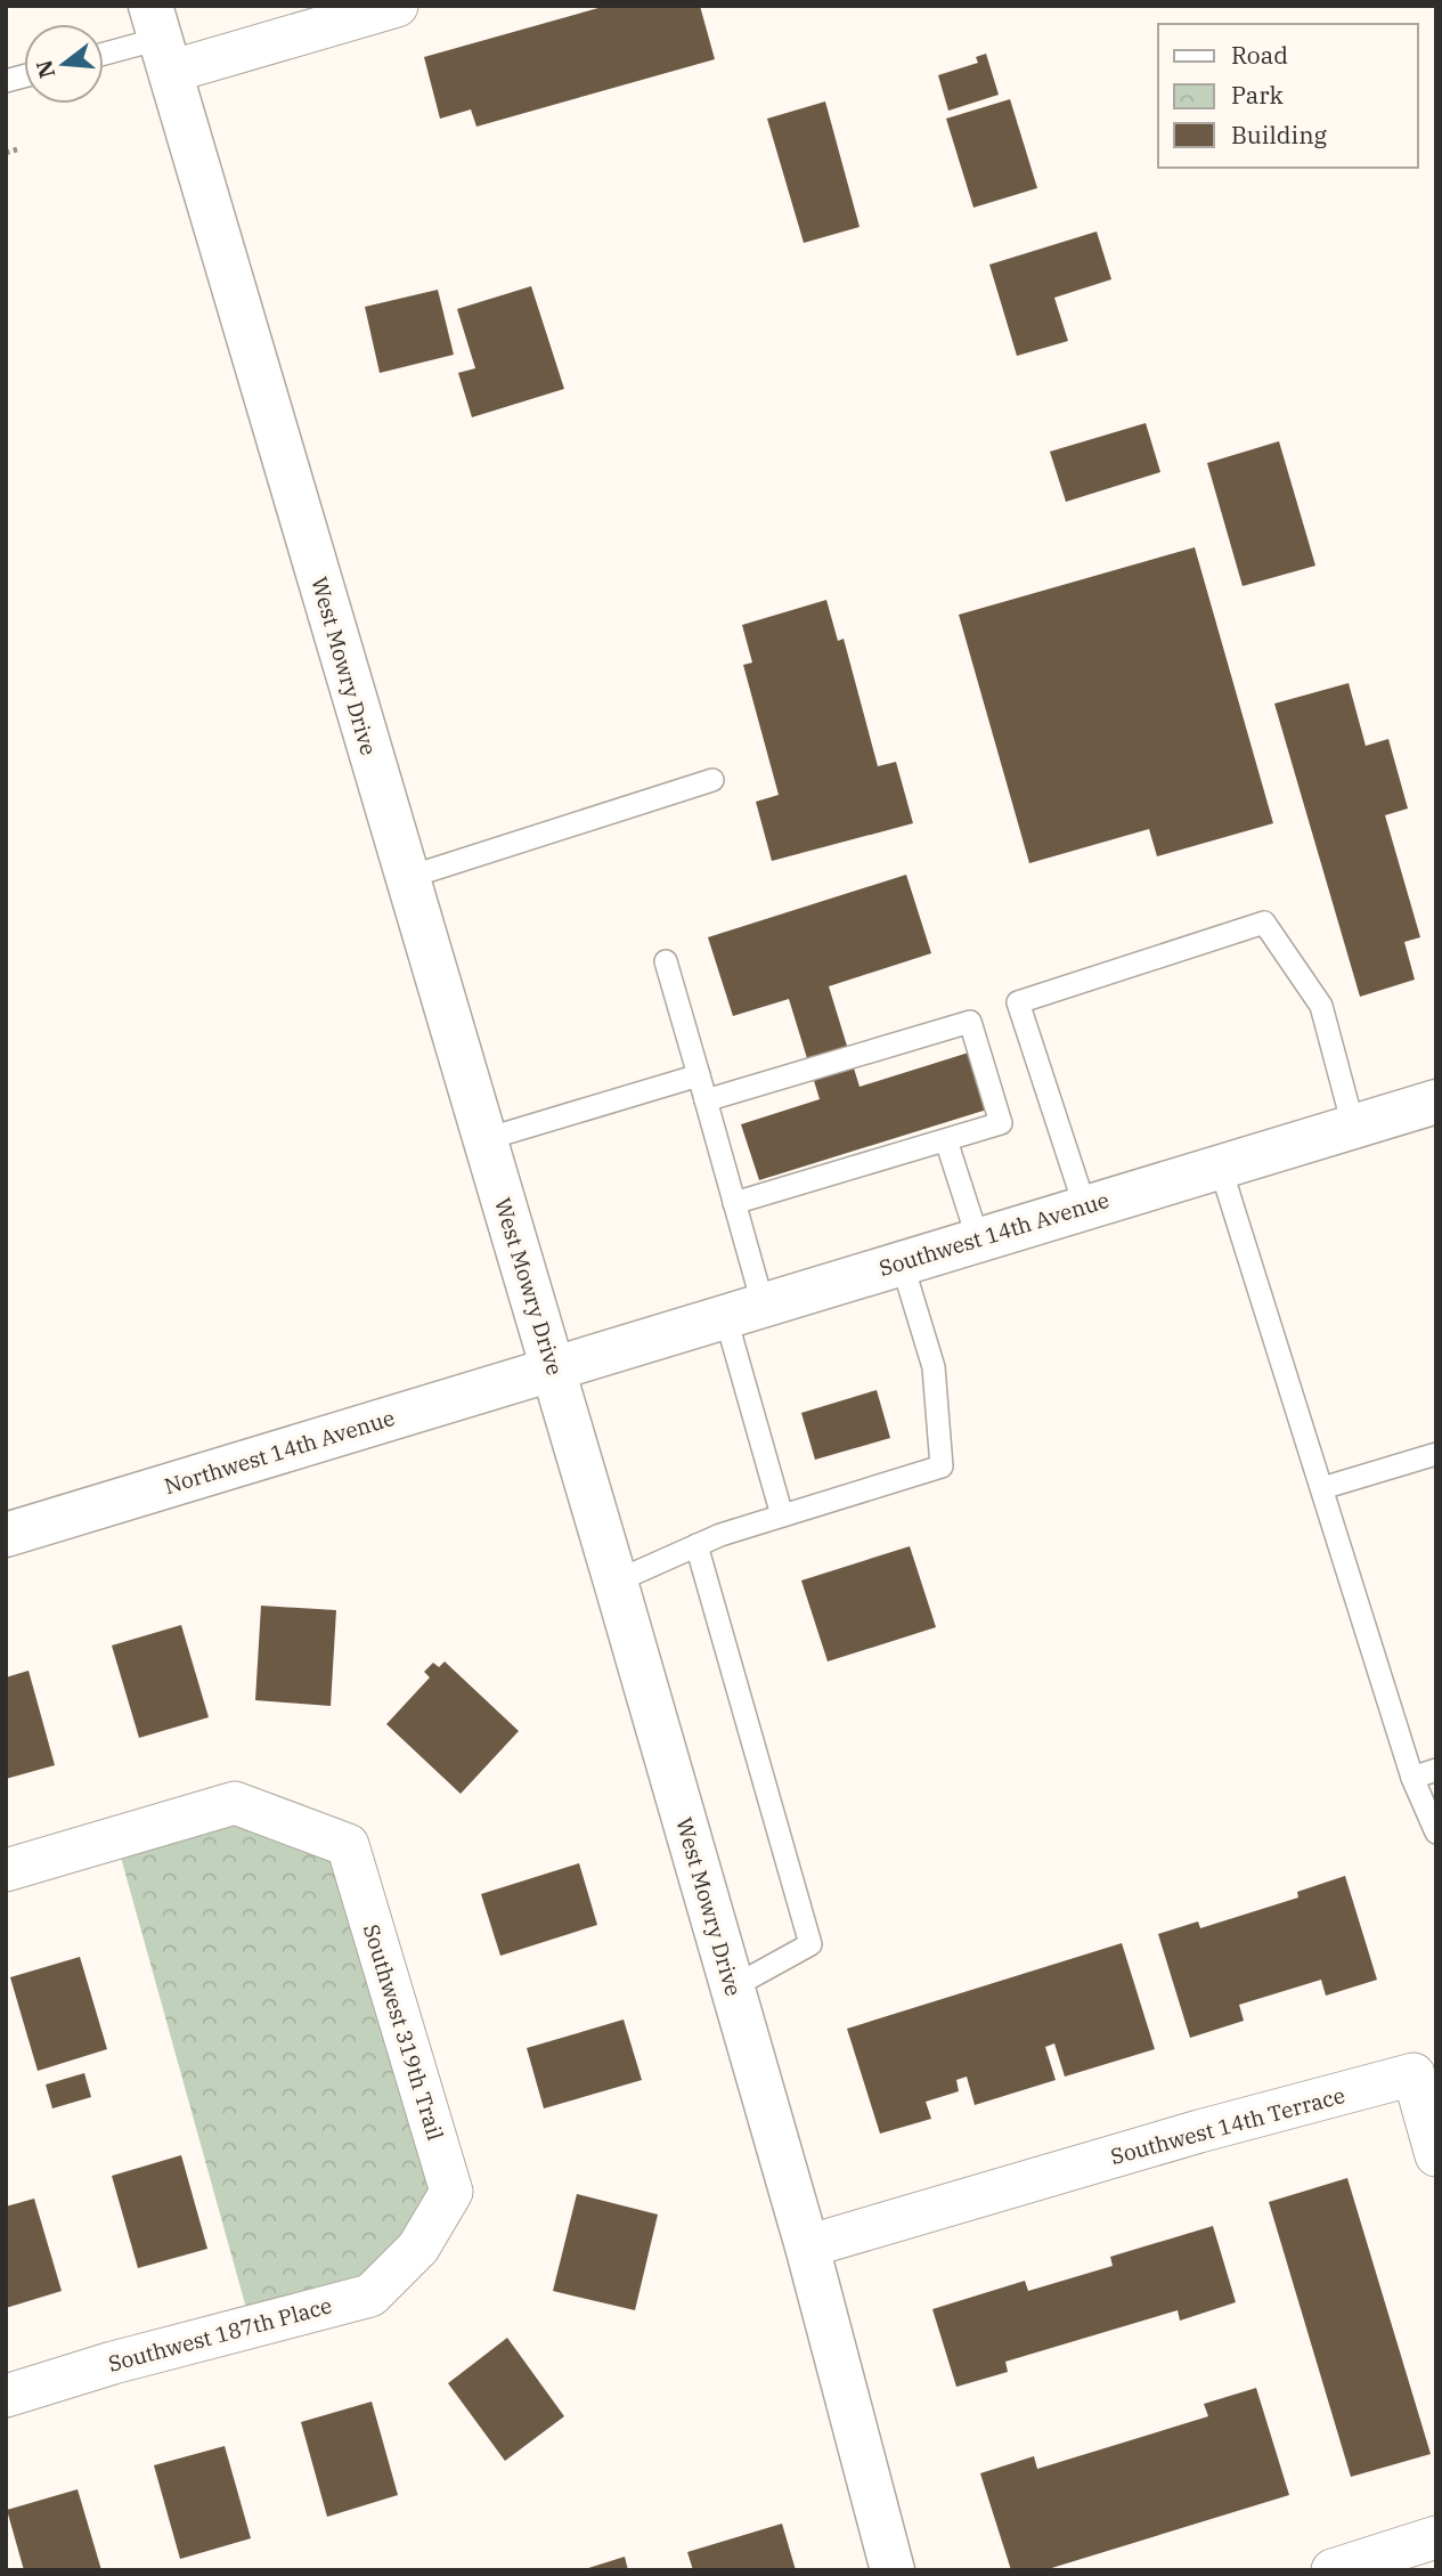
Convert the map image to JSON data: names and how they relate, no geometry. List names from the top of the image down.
{
  "streets": {
    "street": [
      "West Mowry Drive",
      "Southwest 14th Avenue",
      "Northwest 14th Avenue",
      "Southwest 319th Trail",
      "Southwest 14th Terrace",
      "Southwest 187th Place"
    ]
  },
  "crossings": [
    ["West Mowry Drive", "Southwest 14th Avenue"],
    ["West Mowry Drive", "Northwest 14th Avenue"],
    ["West Mowry Drive", "Southwest 14th Terrace"],
    ["Southwest 14th Avenue", "Northwest 14th Avenue"],
    ["Southwest 319th Trail", "Southwest 187th Place"]
  ],
  "legend": ["Road", "Park", "Building"],
  "north": "left"
}
